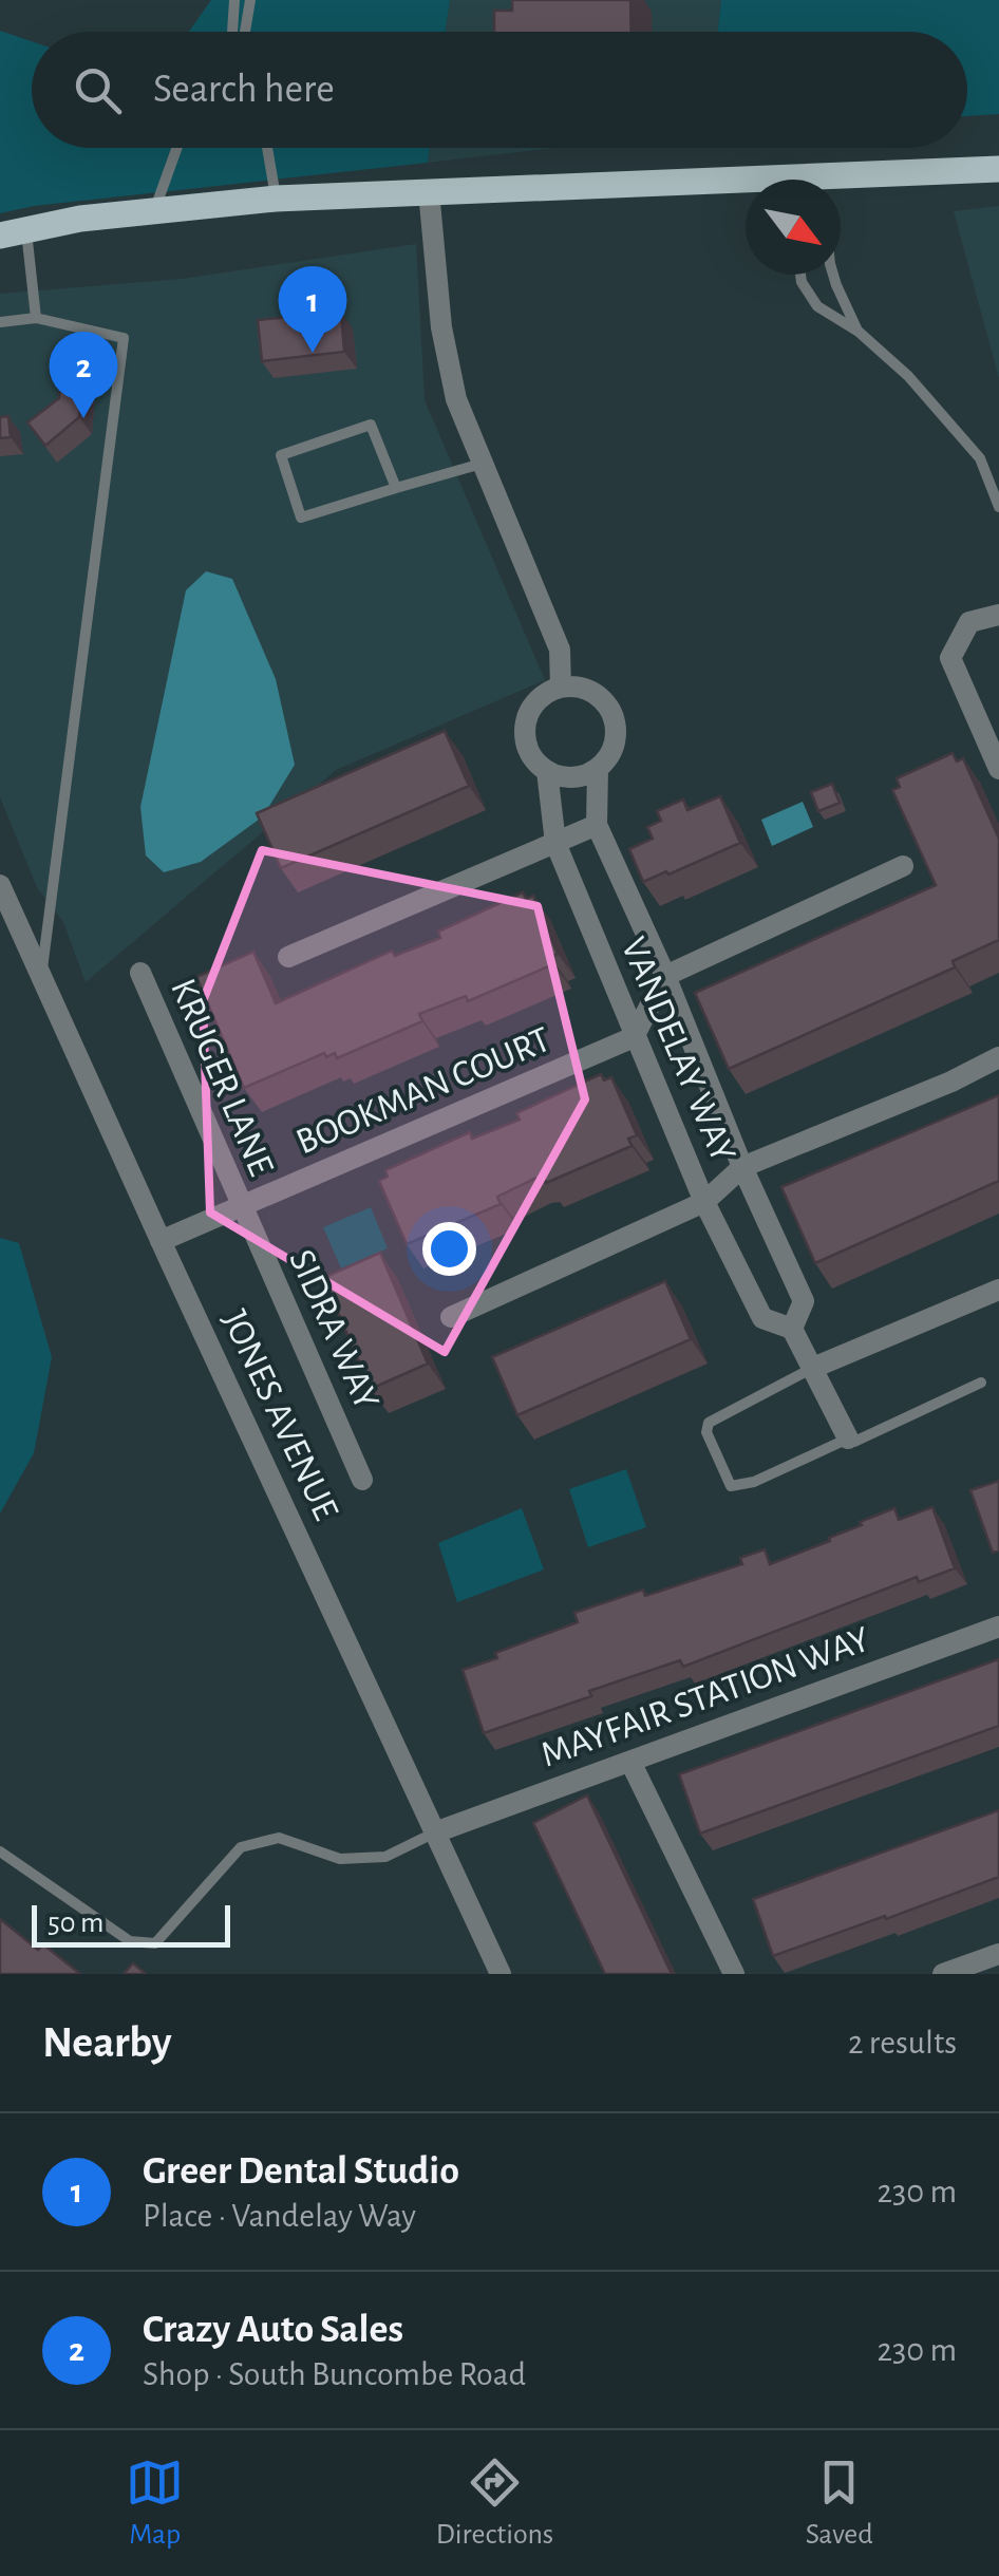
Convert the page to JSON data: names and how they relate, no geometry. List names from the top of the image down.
{
  "streets": {
    "street": [
      "VANDELAY WAY",
      "KRUGER LANE",
      "BOOKMAN COURT",
      "SIDRA WAY",
      "JONES AVENUE",
      "MAYFAIR STATION WAY"
    ]
  },
  "crossings": [
    ["VANDELAY WAY", "BOOKMAN COURT"],
    ["KRUGER LANE", "BOOKMAN COURT"],
    ["KRUGER LANE", "SIDRA WAY"],
    ["BOOKMAN COURT", "SIDRA WAY"],
    ["BOOKMAN COURT", "JONES AVENUE"],
    ["JONES AVENUE", "MAYFAIR STATION WAY"]
  ],
  "scale_bar": "50 m",
  "north": "bottom right",
  "page": {
    "search": "Search here",
    "pins": ["1", "2"],
    "scale": "50 m",
    "heading": ["Nearby", "2 results"],
    "list": [
      {
        "mark": "1",
        "name": "Greer Dental Studio",
        "note": "Place · Vandelay Way",
        "value": "230 m"
      },
      {
        "mark": "2",
        "name": "Crazy Auto Sales",
        "note": "Shop · South Buncombe Road",
        "value": "230 m"
      }
    ],
    "nav": ["Map", "Directions", "Saved"]
  }
}
